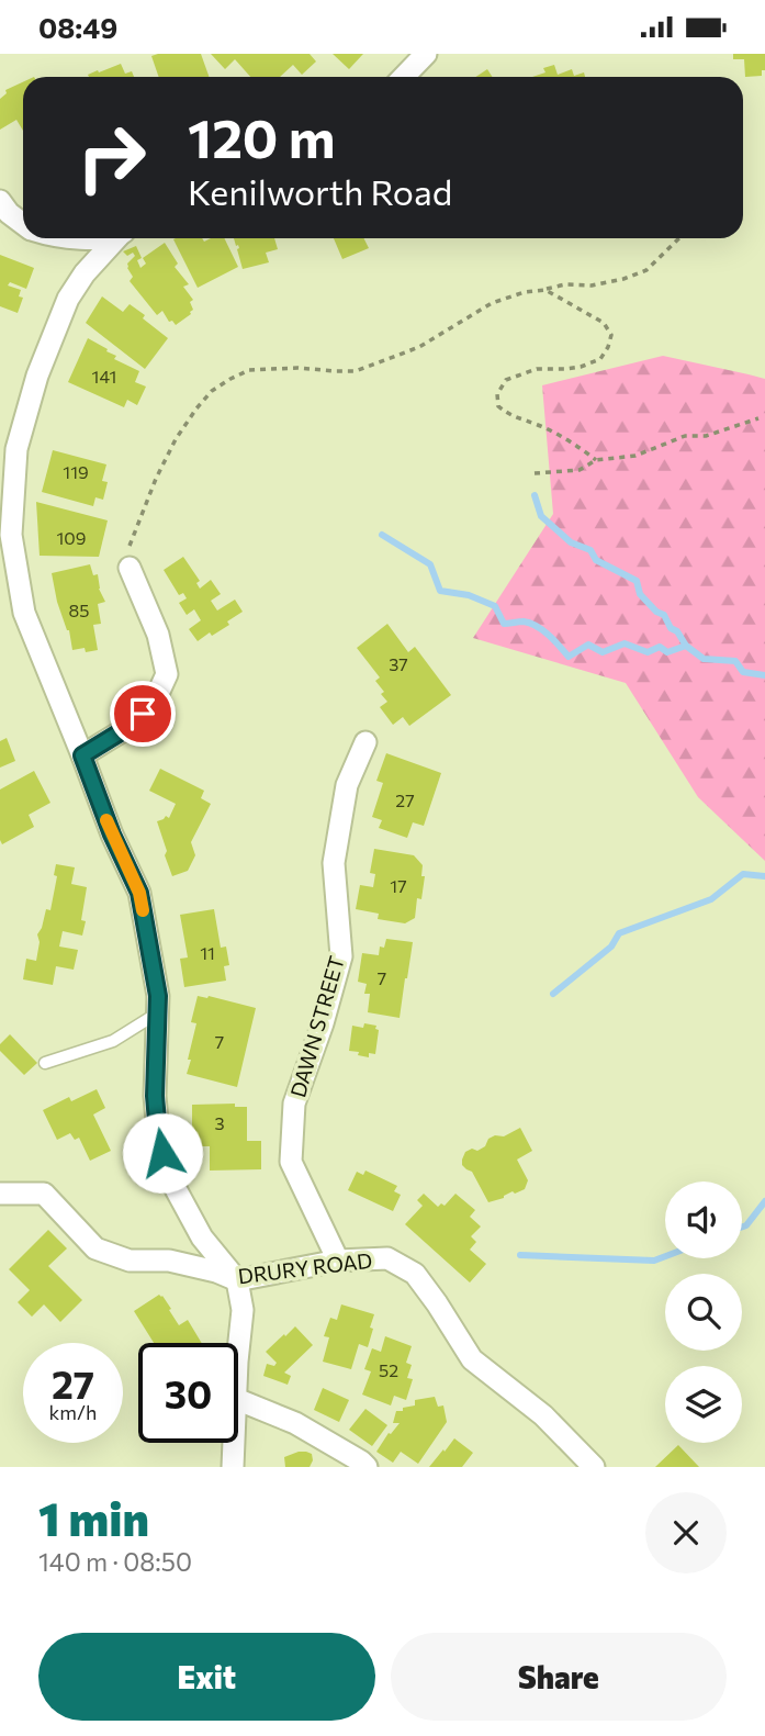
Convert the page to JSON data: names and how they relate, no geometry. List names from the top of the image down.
{
  "streets": {
    "street": ["DAWN STREET", "DRURY ROAD"]
  },
  "crossings": [
    ["DAWN STREET", "DRURY ROAD"]
  ],
  "house_numbers": [
    "141",
    "119",
    "109",
    "85",
    "37",
    "27",
    "17",
    "11",
    "7",
    "7",
    "3",
    "52"
  ],
  "page": {
    "status": "08:49",
    "turn": ["120 m", "Kenilworth Road"],
    "speed": "27 km/h",
    "limit": "30",
    "heading": ["1 min", "140 m · 08:50"],
    "buttons": ["Exit", "Share"]
  }
}
